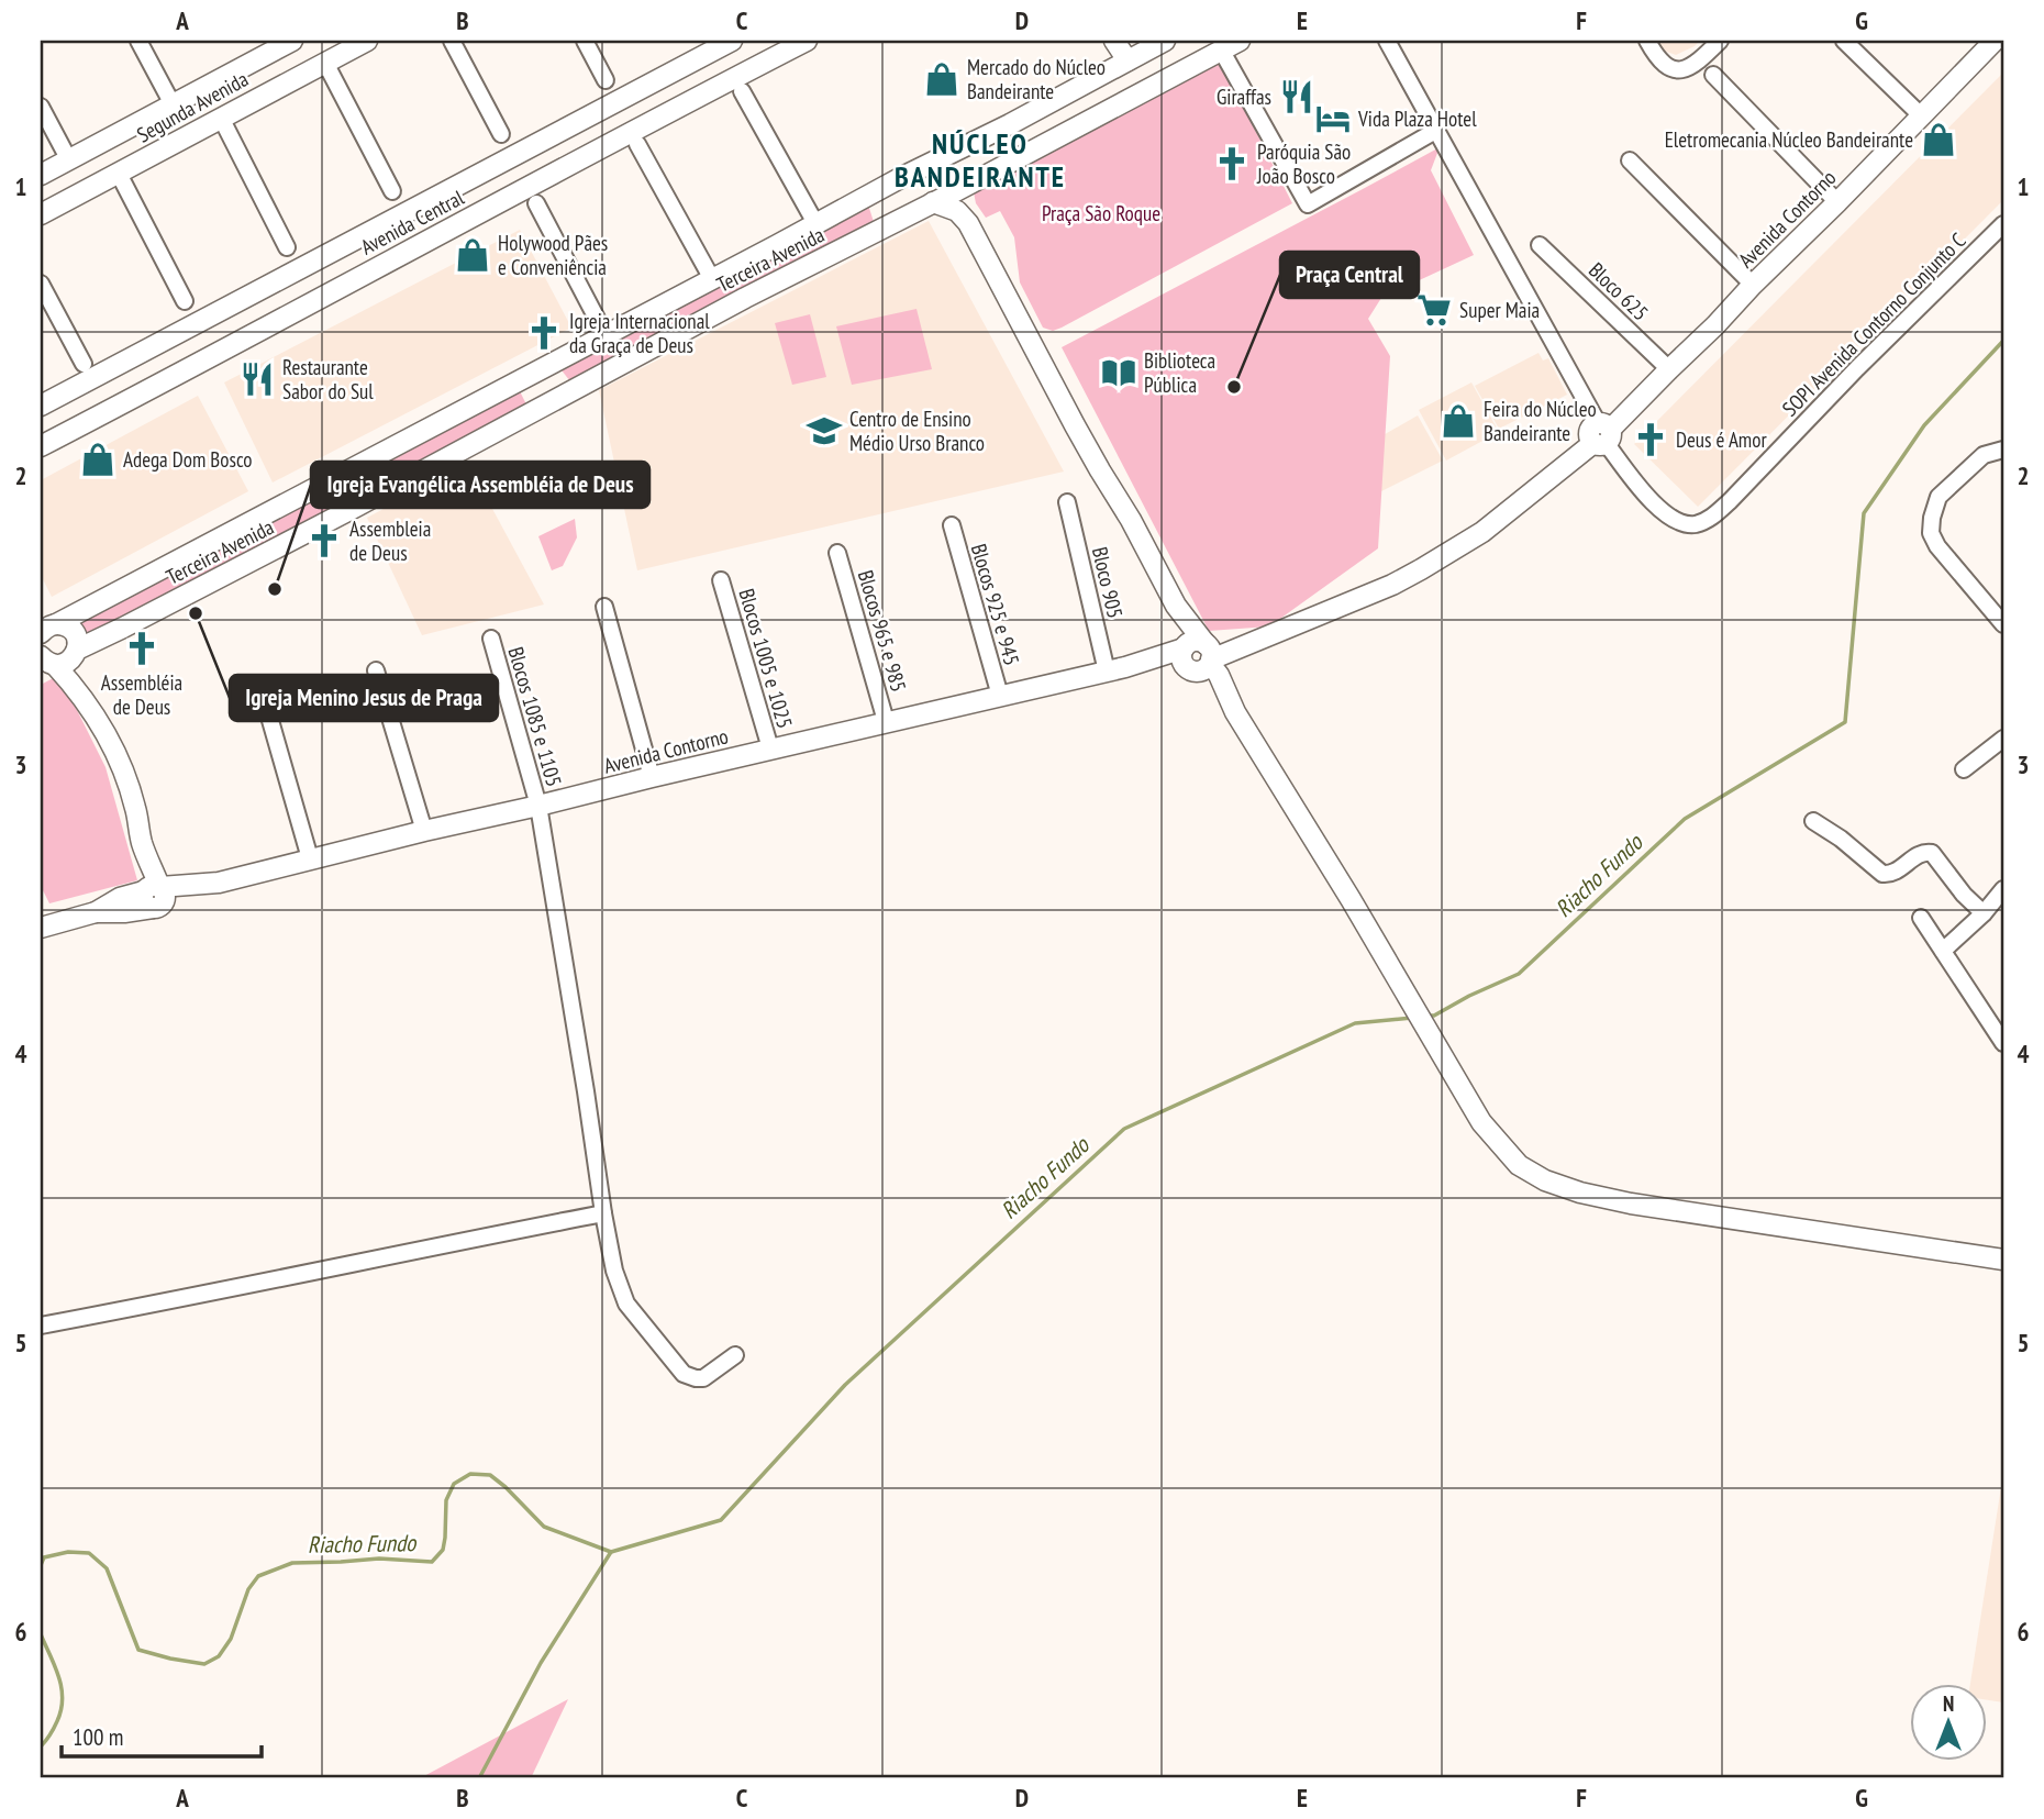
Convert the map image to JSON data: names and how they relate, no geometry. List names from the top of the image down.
{
  "streets": {
    "street": [
      "Segunda Avenida",
      "Avenida Contorno",
      "Avenida Central",
      "Terceira Avenida",
      "Bloco 625",
      "SOPI Avenida Contorno Conjunto C",
      "Bloco 905",
      "Blocos 925 e 945",
      "Blocos 965 e 985",
      "Blocos 1005 e 1025",
      "Blocos 1085 e 1105"
    ]
  },
  "crossings": [
    ["Avenida Contorno", "Bloco 625"],
    ["Avenida Contorno", "SOPI Avenida Contorno Conjunto C"],
    ["Avenida Contorno", "Bloco 905"],
    ["Avenida Contorno", "Blocos 925 e 945"],
    ["Avenida Contorno", "Blocos 965 e 985"],
    ["Avenida Contorno", "Blocos 1005 e 1025"],
    ["Avenida Contorno", "Blocos 1085 e 1105"]
  ],
  "districts": ["NÚCLEO BANDEIRANTE"],
  "water": ["Riacho Fundo"],
  "parks": ["Praça São Roque"],
  "places": {
    "shop": [
      "Mercado do Núcleo Bandeirante",
      "Eletromecania Núcleo Bandeirante",
      "Holywood Pães e Conveniência",
      "Feira do Núcleo Bandeirante",
      "Adega Dom Bosco"
    ],
    "restaurant": ["Giraffas", "Restaurante Sabor do Sul"],
    "hotel": ["Vida Plaza Hotel"],
    "church": [
      "Paróquia São João Bosco",
      "Igreja Internacional da Graça de Deus",
      "Deus é Amor",
      "Assembleia de Deus",
      "Assembléia de Deus"
    ],
    "supermarket": ["Super Maia"],
    "library": ["Biblioteca Pública"],
    "other": ["Praça Central", "Igreja Evangélica Assembléia de Deus", "Igreja Menino Jesus de Praga"],
    "school or university": ["Centro de Ensino Médio Urso Branco"]
  },
  "scale_bar": "100 m",
  "north": "top",
  "grid": {
    "columns": [
      "A",
      "B",
      "C",
      "D",
      "E",
      "F",
      "G"
    ],
    "rows": [
      "1",
      "2",
      "3",
      "4",
      "5",
      "6"
    ]
  }
}
